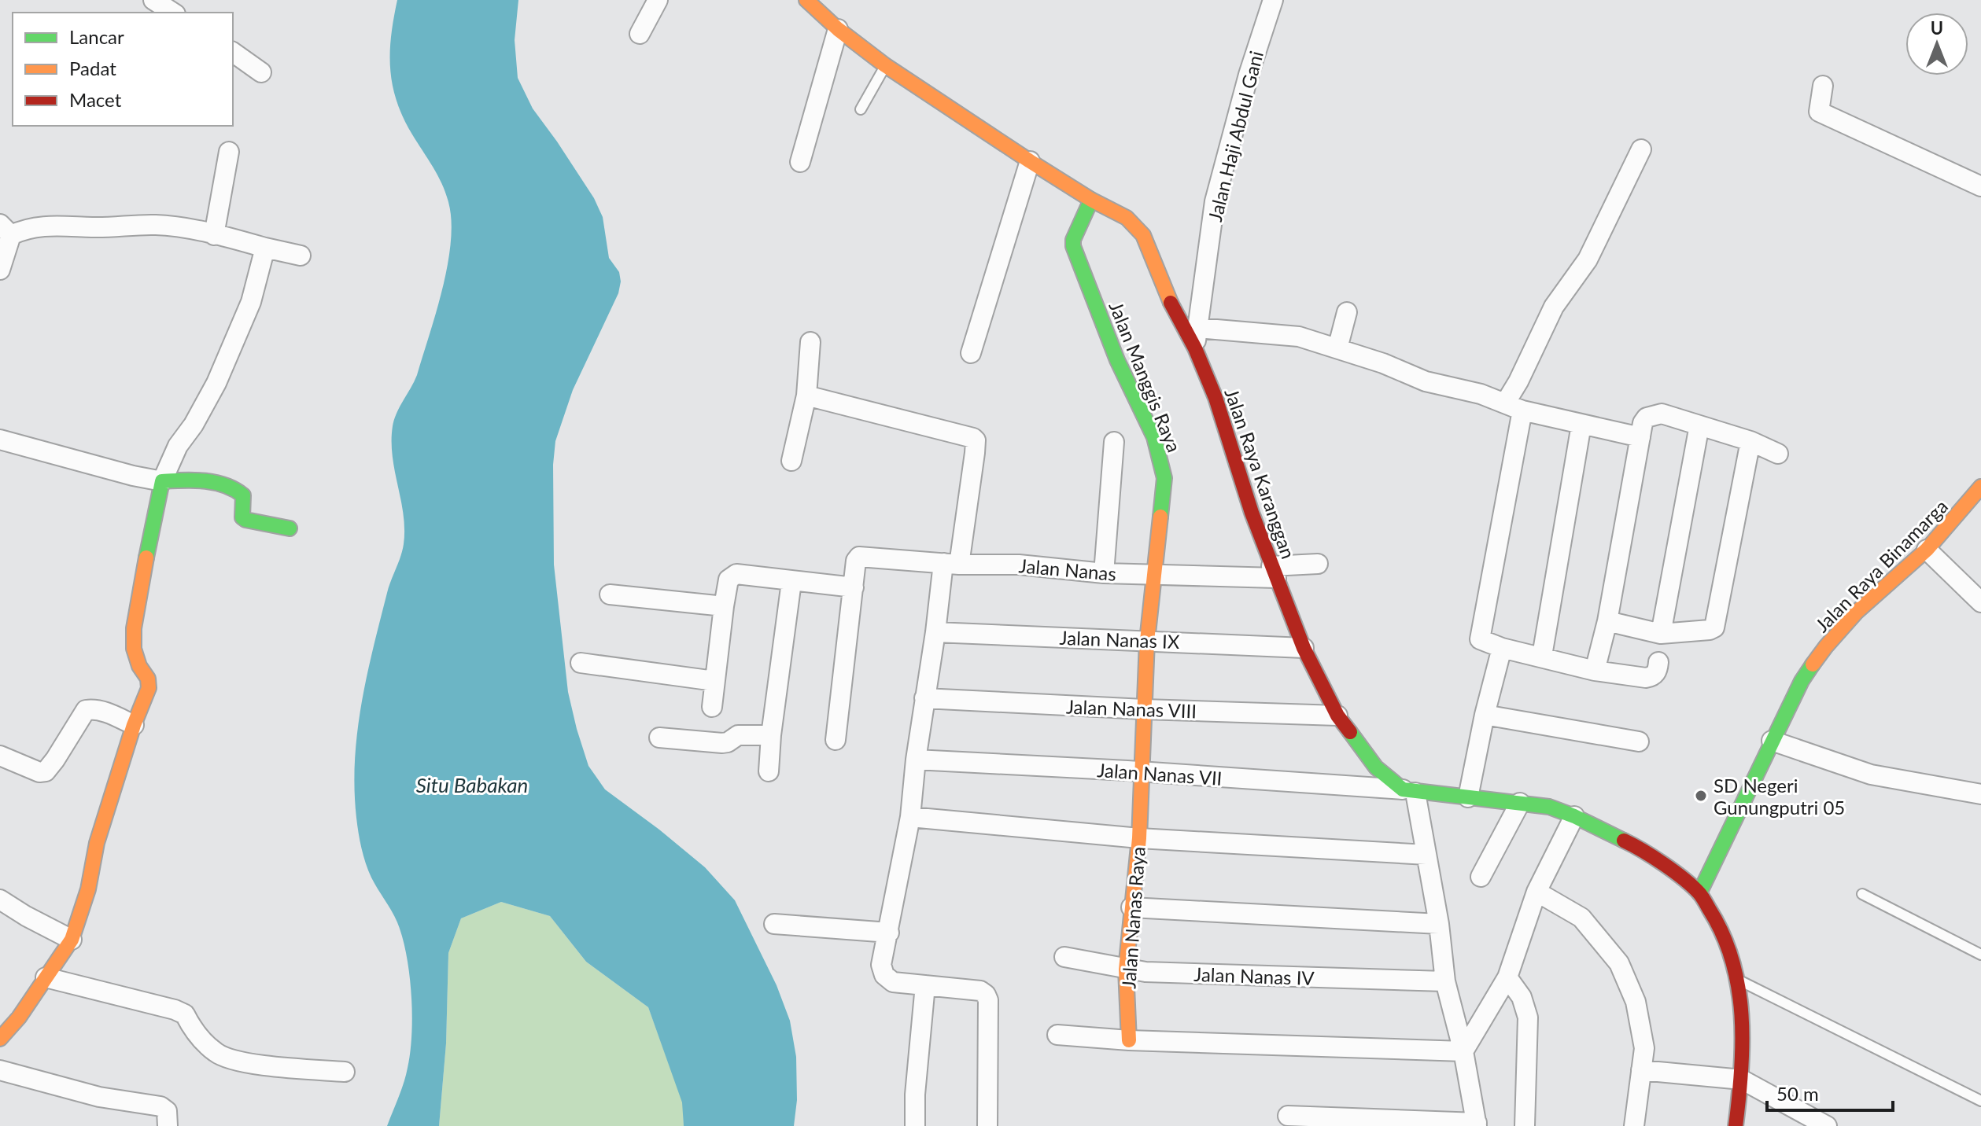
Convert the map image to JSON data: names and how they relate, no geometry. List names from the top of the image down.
{
  "streets": {
    "street": [
      "Jalan Haji Abdul Gani",
      "Jalan Manggis Raya",
      "Jalan Raya Karanggan",
      "Jalan Raya Binamarga",
      "Jalan Nanas",
      "Jalan Nanas IX",
      "Jalan Nanas VIII",
      "Jalan Nanas VII",
      "Jalan Nanas Raya",
      "Jalan Nanas IV"
    ]
  },
  "crossings": [
    ["Jalan Haji Abdul Gani", "Jalan Raya Karanggan"],
    ["Jalan Manggis Raya", "Jalan Raya Karanggan"],
    ["Jalan Manggis Raya", "Jalan Nanas"],
    ["Jalan Manggis Raya", "Jalan Nanas Raya"],
    ["Jalan Raya Karanggan", "Jalan Nanas"],
    ["Jalan Raya Karanggan", "Jalan Nanas IX"],
    ["Jalan Raya Karanggan", "Jalan Nanas VIII"],
    ["Jalan Raya Karanggan", "Jalan Nanas VII"],
    ["Jalan Nanas", "Jalan Nanas Raya"],
    ["Jalan Nanas IX", "Jalan Nanas Raya"],
    ["Jalan Nanas VIII", "Jalan Nanas Raya"],
    ["Jalan Nanas VII", "Jalan Nanas Raya"],
    ["Jalan Nanas Raya", "Jalan Nanas IV"]
  ],
  "water": ["Situ Babakan"],
  "places": ["SD Negeri Gunungputri 05"],
  "legend": ["Lancar", "Padat", "Macet"],
  "scale_bar": "50 m",
  "north": "top"
}
